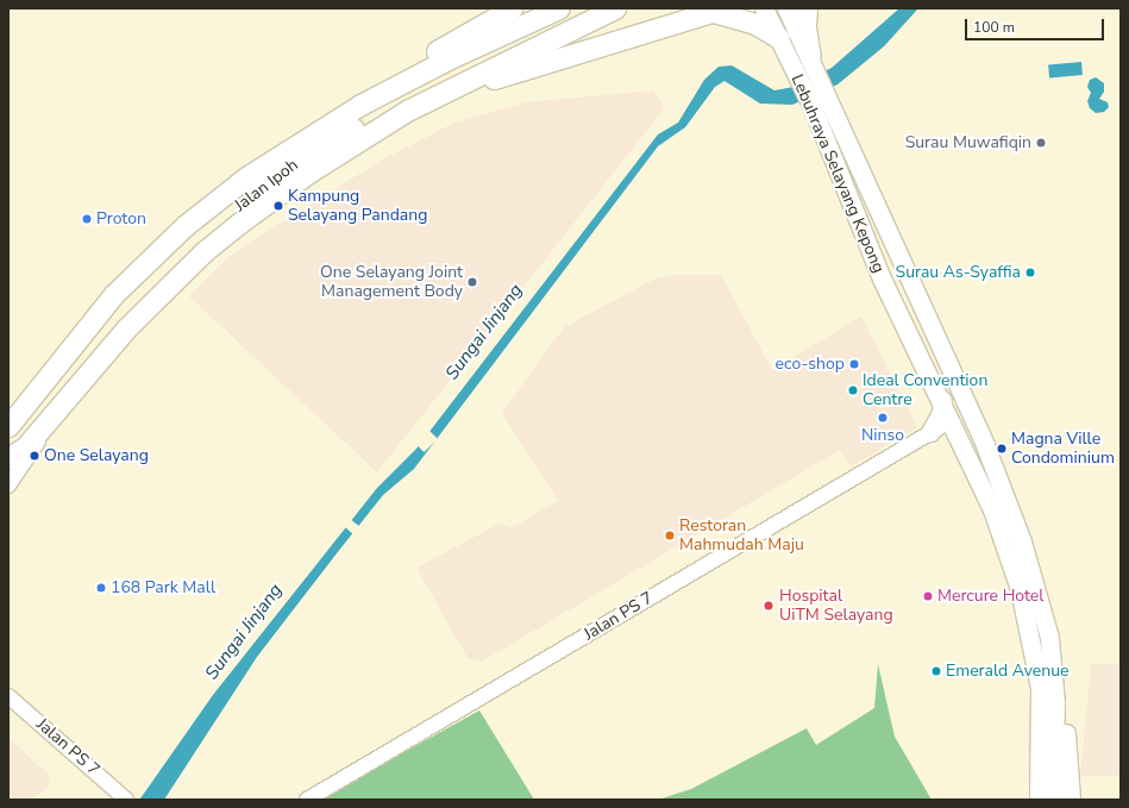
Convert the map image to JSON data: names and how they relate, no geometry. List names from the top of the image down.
{
  "streets": {
    "highway": ["Jalan Ipoh"],
    "main road": ["Lebuhraya Selayang Kepong"],
    "street": ["Jalan PS 7"]
  },
  "crossings": [
    ["Lebuhraya Selayang Kepong", "Jalan PS 7"]
  ],
  "water": ["Sungai Jinjang"],
  "places": [
    "Surau Muwafiqin",
    "Kampung Selayang Pandang",
    "Proton",
    "Surau As-Syaffia",
    "One Selayang Joint Management Body",
    "eco-shop",
    "Ideal Convention Centre",
    "Ninso",
    "Magna Ville Condominium",
    "One Selayang",
    "Restoran Mahmudah Maju",
    "168 Park Mall",
    "Mercure Hotel",
    "Hospital UiTM Selayang",
    "Emerald Avenue"
  ],
  "scale_bar": "100 m"
}
